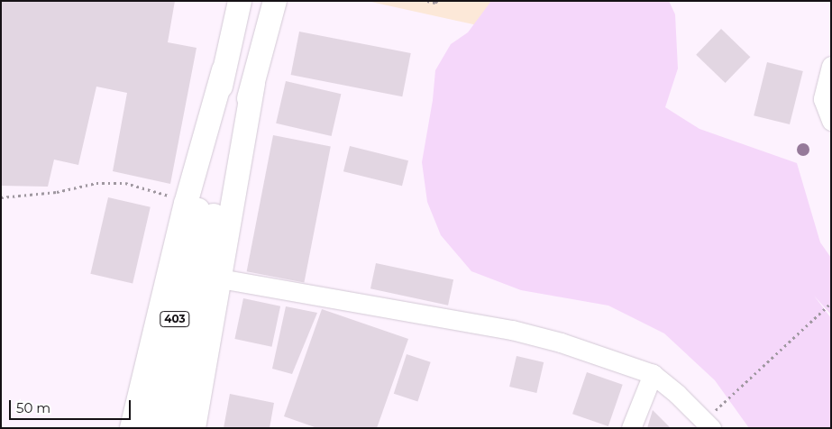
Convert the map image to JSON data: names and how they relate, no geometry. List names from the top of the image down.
{
  "streets": {
    "highway": ["403"]
  },
  "scale_bar": "50 m"
}
